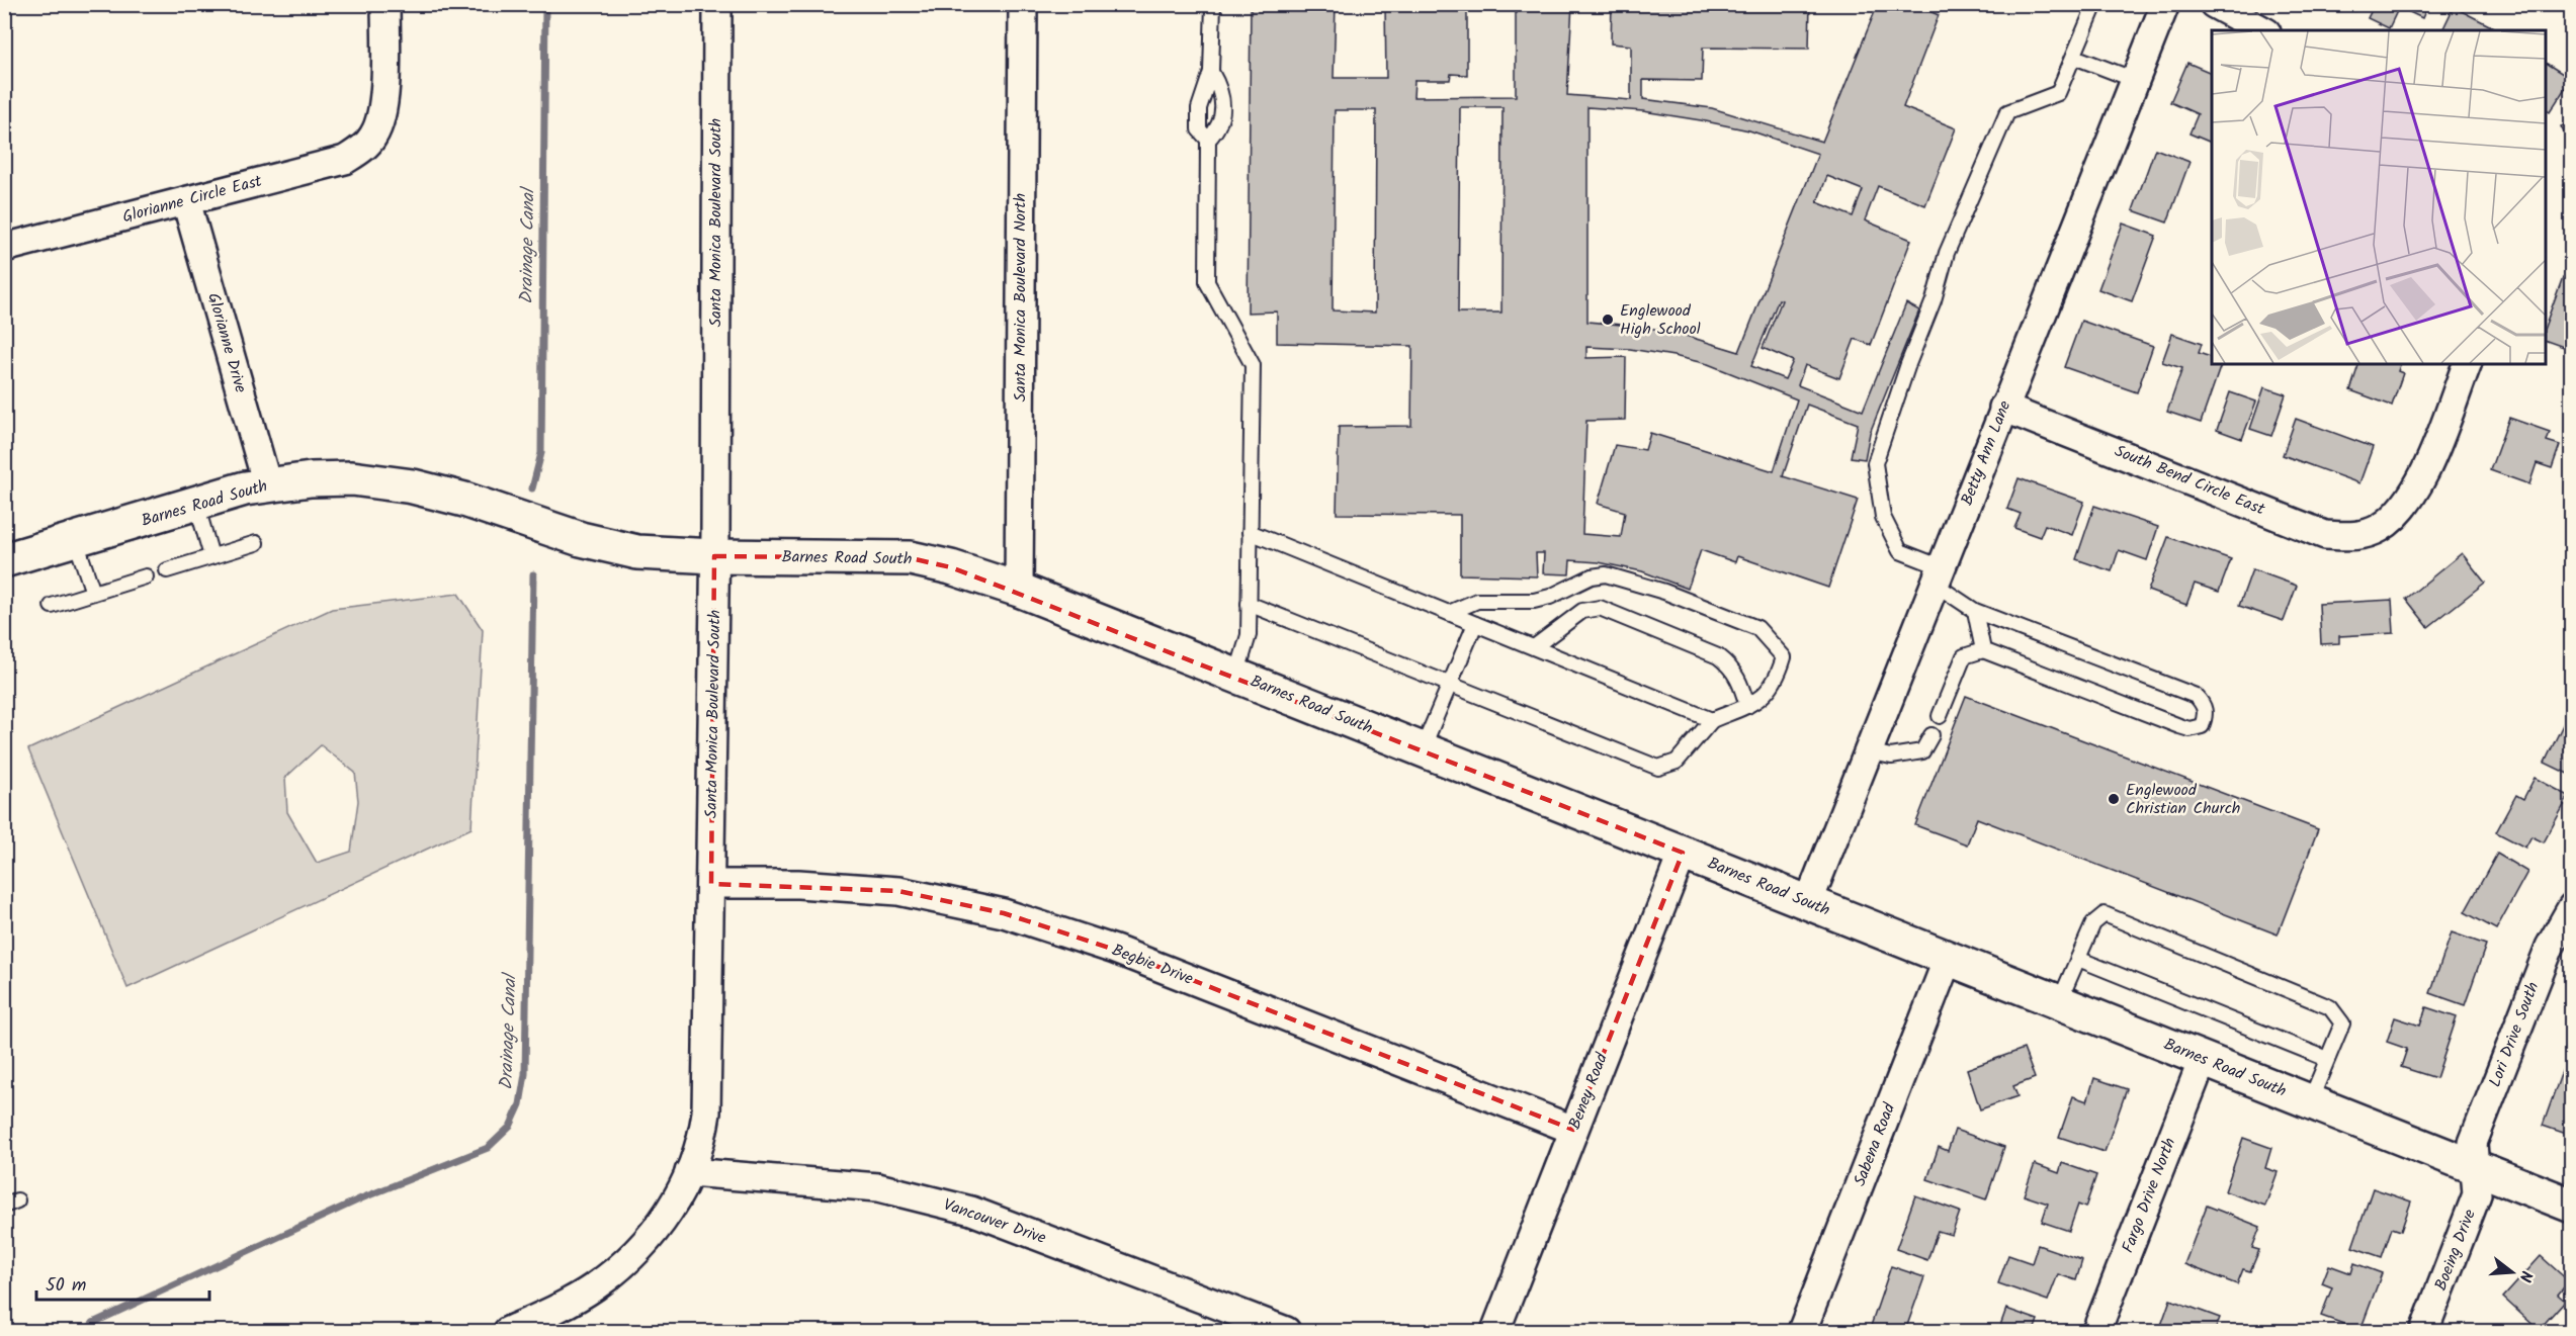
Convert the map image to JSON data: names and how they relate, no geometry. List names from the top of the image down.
{
  "streets": {
    "street": [
      "Glorianne Circle East",
      "Santa Monica Boulevard South",
      "Santa Monica Boulevard North",
      "Glorianne Drive",
      "Betty Ann Lane",
      "South Bend Circle East",
      "Barnes Road South",
      "Begbie Drive",
      "Lori Drive South",
      "Beney Road",
      "Sabena Road",
      "Fargo Drive North",
      "Vancouver Drive",
      "Boeing Drive"
    ]
  },
  "crossings": [
    ["Glorianne Circle East", "Glorianne Drive"],
    ["Santa Monica Boulevard South", "Barnes Road South"],
    ["Santa Monica Boulevard South", "Begbie Drive"],
    ["Santa Monica Boulevard South", "Vancouver Drive"],
    ["Santa Monica Boulevard North", "Barnes Road South"],
    ["Glorianne Drive", "Barnes Road South"],
    ["Betty Ann Lane", "South Bend Circle East"],
    ["Betty Ann Lane", "Barnes Road South"],
    ["Barnes Road South", "Lori Drive South"],
    ["Barnes Road South", "Beney Road"],
    ["Barnes Road South", "Sabena Road"],
    ["Barnes Road South", "Fargo Drive North"],
    ["Barnes Road South", "Boeing Drive"],
    ["Begbie Drive", "Beney Road"],
    ["Lori Drive South", "Boeing Drive"]
  ],
  "water": ["Drainage Canal"],
  "places": ["Englewood High School", "Englewood Christian Church"],
  "scale_bar": "50 m",
  "north": "right"
}
